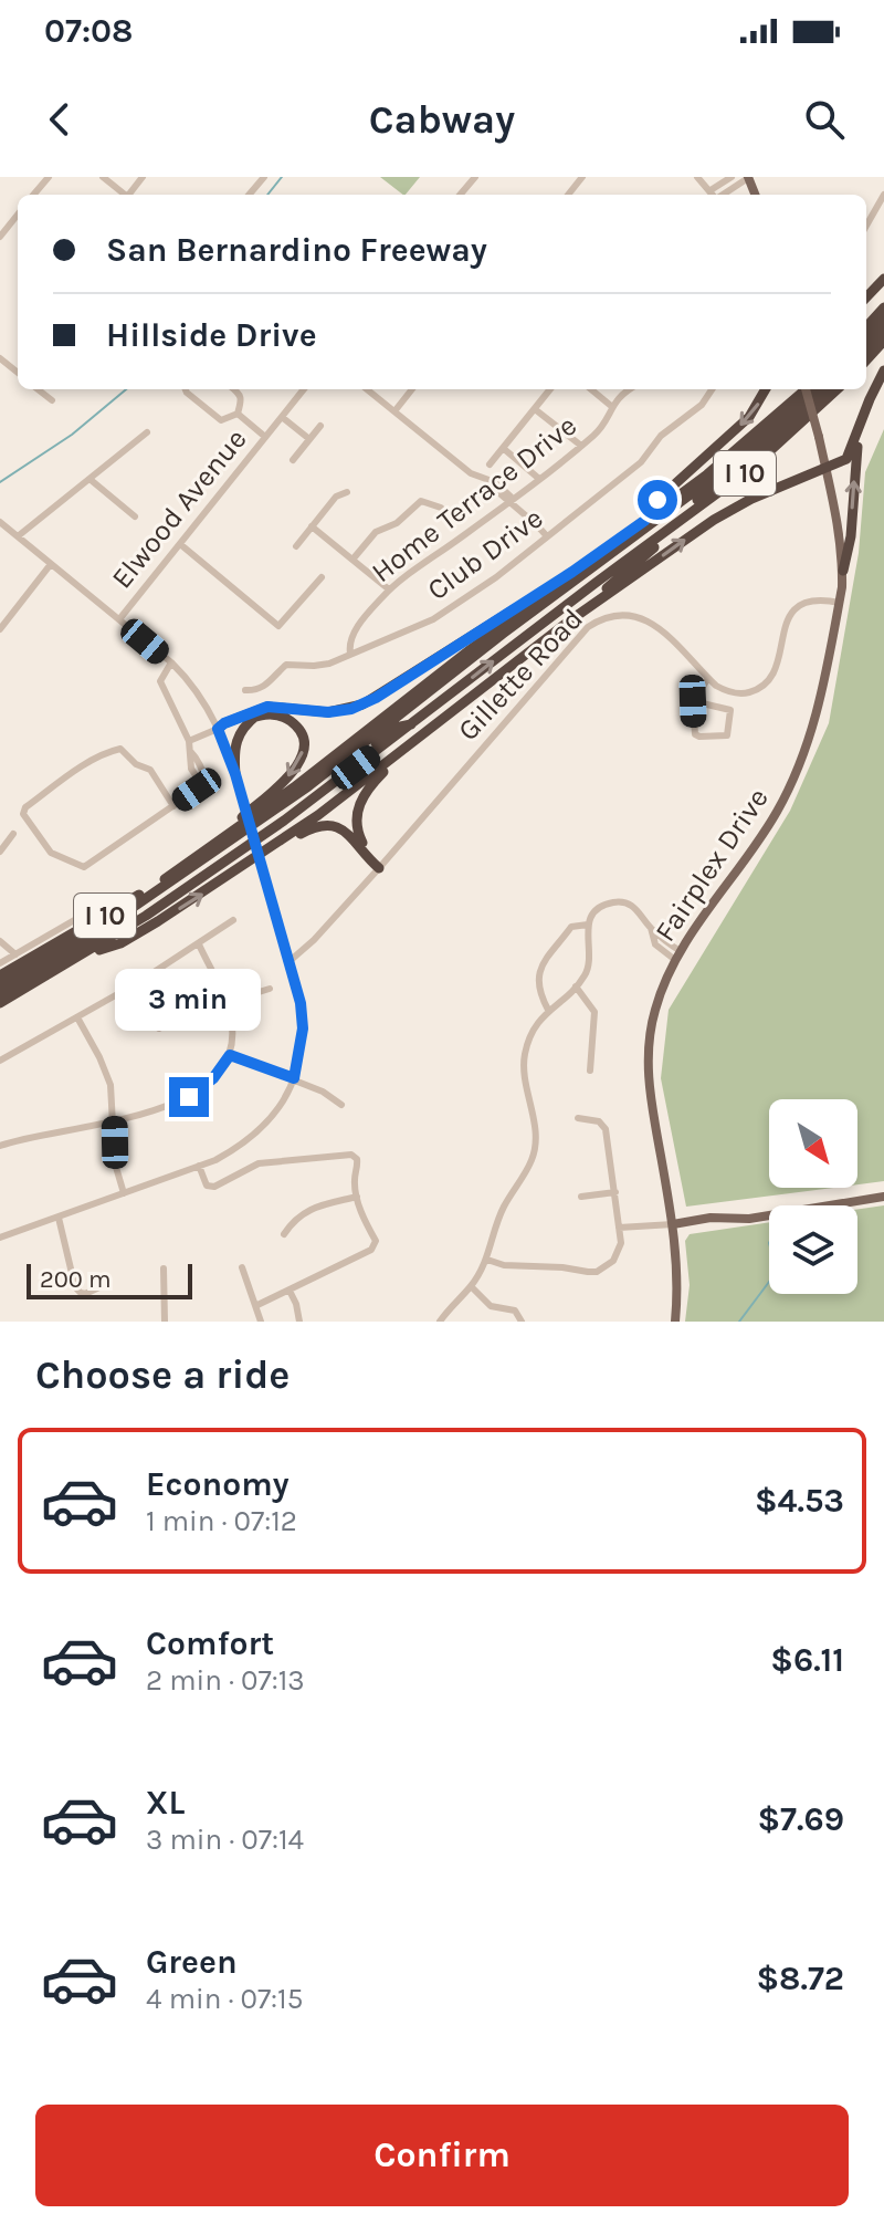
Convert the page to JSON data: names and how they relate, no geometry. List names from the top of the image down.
{
  "streets": {
    "highway": ["I 10"],
    "main road": ["Fairplex Drive"],
    "street": [
      "Home Terrace Drive",
      "Elwood Avenue",
      "Club Drive",
      "Gillette Road"
    ]
  },
  "crossings": [
    ["Home Terrace Drive", "Club Drive"],
    ["Gillette Road", "Fairplex Drive"]
  ],
  "scale_bar": "200 m",
  "north": "bottom right",
  "page": {
    "status": "07:08",
    "header": "Cabway",
    "banner": ["San Bernardino Freeway", "Hillside Drive"],
    "bubble": "3 min",
    "scale": "200 m",
    "heading": "Choose a ride",
    "list": [
      {
        "name": "Economy",
        "note": "1 min · 07:12",
        "value": "$4.53"
      },
      {
        "name": "Comfort",
        "note": "2 min · 07:13",
        "value": "$6.11"
      },
      {
        "name": "XL",
        "note": "3 min · 07:14",
        "value": "$7.69"
      },
      {
        "name": "Green",
        "note": "4 min · 07:15",
        "value": "$8.72"
      }
    ],
    "buttons": "Confirm"
  }
}
